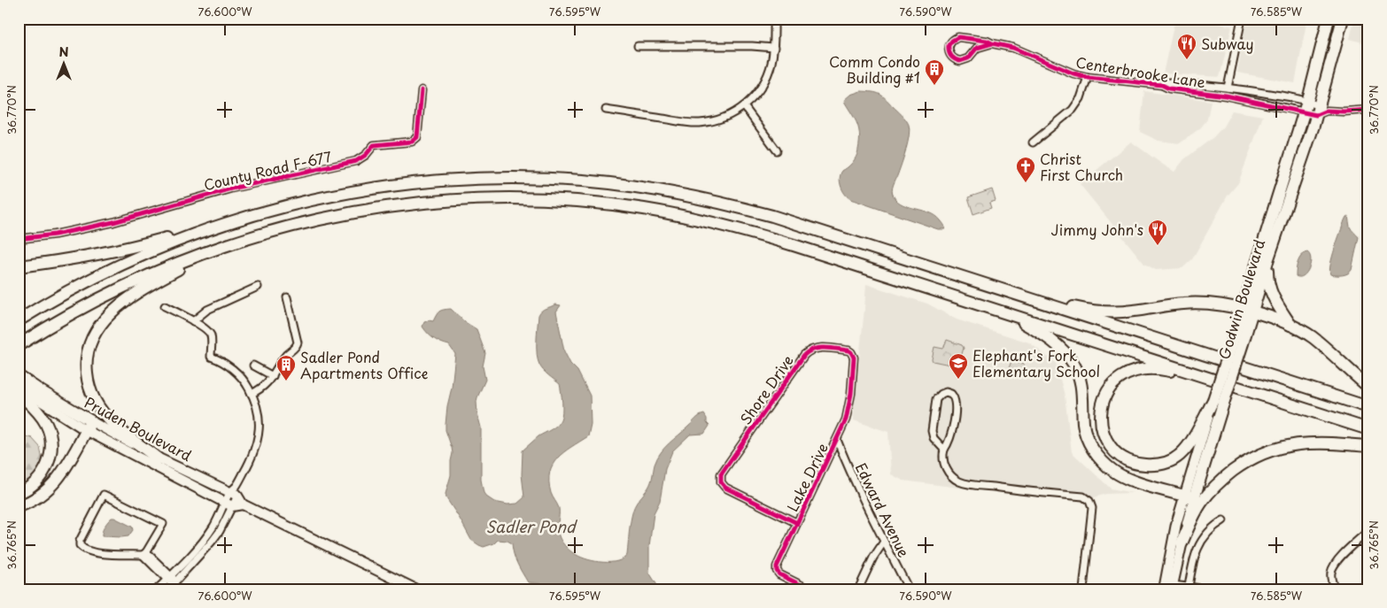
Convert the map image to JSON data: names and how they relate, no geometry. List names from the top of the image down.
{
  "streets": {
    "highway": ["Godwin Boulevard", "Pruden Boulevard"],
    "street": [
      "Centerbrooke Lane",
      "County Road F-677",
      "Shore Drive",
      "Lake Drive",
      "Edward Avenue"
    ]
  },
  "crossings": [
    ["Centerbrooke Lane", "Godwin Boulevard"],
    ["Shore Drive", "Lake Drive"],
    ["Shore Drive", "Edward Avenue"],
    ["Lake Drive", "Edward Avenue"]
  ],
  "water": ["Sadler Pond"],
  "places": {
    "restaurant": ["Subway", "Jimmy John's"],
    "building": ["Comm Condo Building #1", "Sadler Pond Apartments Office"],
    "church": ["Christ First Church"],
    "school or university": ["Elephant's Fork Elementary School"]
  },
  "north": "top",
  "coordinates": [
    "76.600°W",
    "76.595°W",
    "76.590°W",
    "76.585°W",
    "36.770°N",
    "36.765°N"
  ]
}
